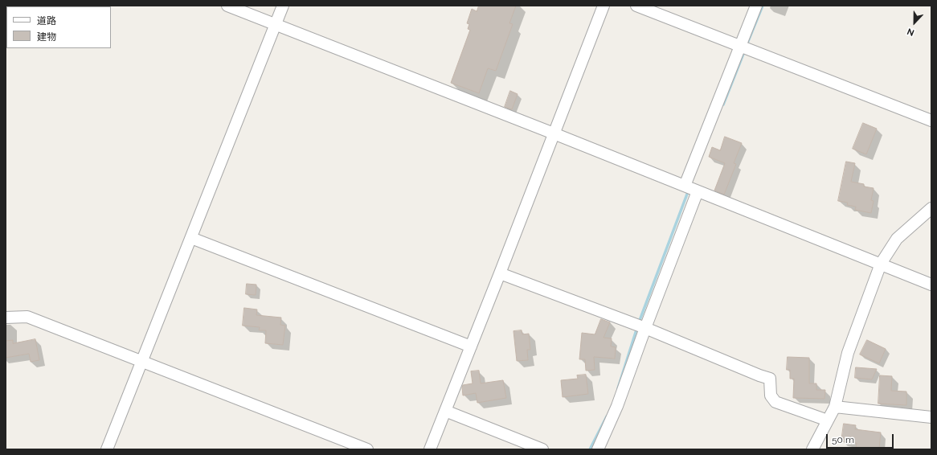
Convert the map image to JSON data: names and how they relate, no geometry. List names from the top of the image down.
{
  "legend": ["道路", "建物"],
  "scale_bar": "50 m",
  "north": "bottom"
}
